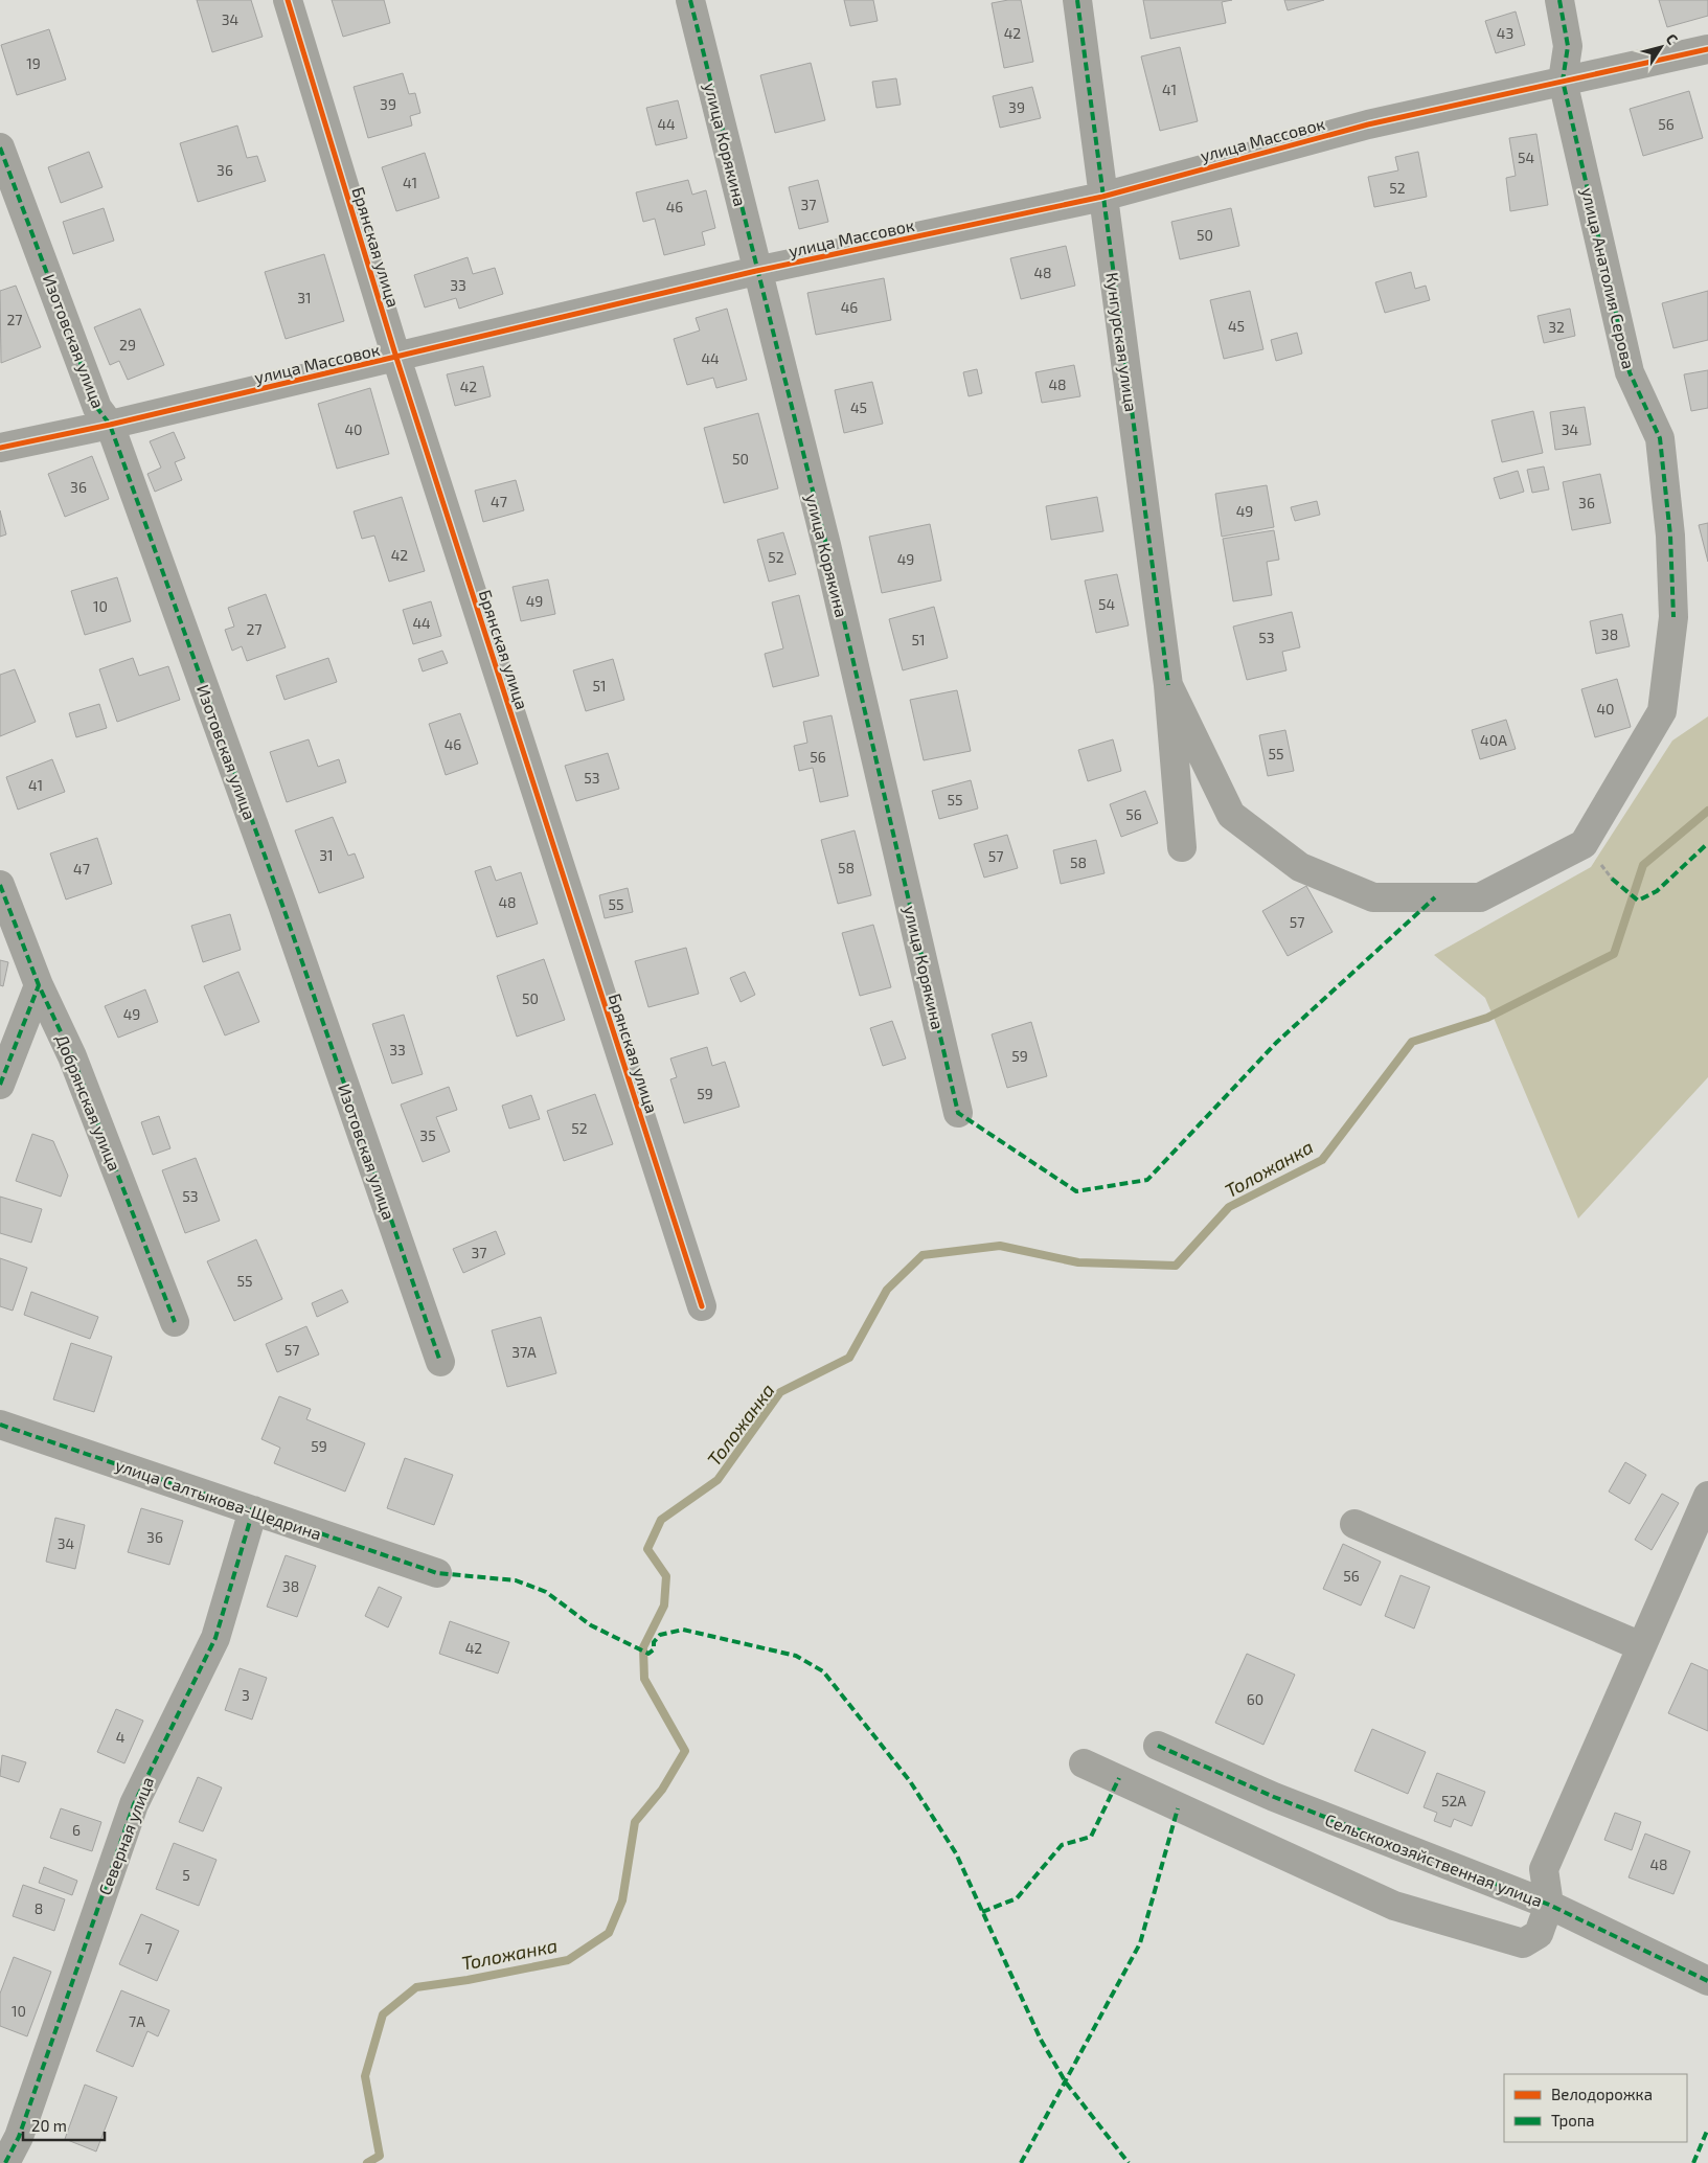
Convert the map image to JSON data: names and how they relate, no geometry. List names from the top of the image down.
{
  "streets": {
    "street": [
      "улица Массовок",
      "улица Корякина",
      "Брянская улица",
      "улица Анатолия Серова",
      "Изотовская улица",
      "Кунгурская улица",
      "Добрянская улица",
      "улица Салтыкова-Щедрина",
      "Северная улица",
      "Сельскохозяйственная улица"
    ]
  },
  "crossings": [
    ["улица Массовок", "улица Корякина"],
    ["улица Массовок", "Брянская улица"],
    ["улица Массовок", "улица Анатолия Серова"],
    ["улица Массовок", "Изотовская улица"],
    ["улица Массовок", "Кунгурская улица"],
    ["улица Анатолия Серова", "Кунгурская улица"],
    ["улица Салтыкова-Щедрина", "Северная улица"]
  ],
  "water": ["Толожанка"],
  "house_numbers": [
    "34",
    "42",
    "43",
    "19",
    "41",
    "39",
    "39",
    "44",
    "56",
    "54",
    "36",
    "41",
    "52",
    "37",
    "46",
    "50",
    "48",
    "33",
    "31",
    "46",
    "27",
    "45",
    "32",
    "29",
    "44",
    "48",
    "42",
    "45",
    "40",
    "34",
    "50",
    "36",
    "47",
    "36",
    "49",
    "42",
    "52",
    "49",
    "49",
    "54",
    "10",
    "44",
    "27",
    "38",
    "53",
    "51",
    "51",
    "40",
    "40А",
    "46",
    "55",
    "56",
    "53",
    "41",
    "55",
    "56",
    "31",
    "57",
    "58",
    "58",
    "47",
    "48",
    "55",
    "57",
    "50",
    "49",
    "33",
    "59",
    "59",
    "52",
    "35",
    "53",
    "37",
    "55",
    "57",
    "37А",
    "59",
    "36",
    "34",
    "56",
    "38",
    "42",
    "3",
    "60",
    "4",
    "52А",
    "6",
    "48",
    "5",
    "8",
    "7",
    "10",
    "7А"
  ],
  "legend": ["Велодорожка", "Тропа"],
  "scale_bar": "20 m",
  "north": "top right"
}
